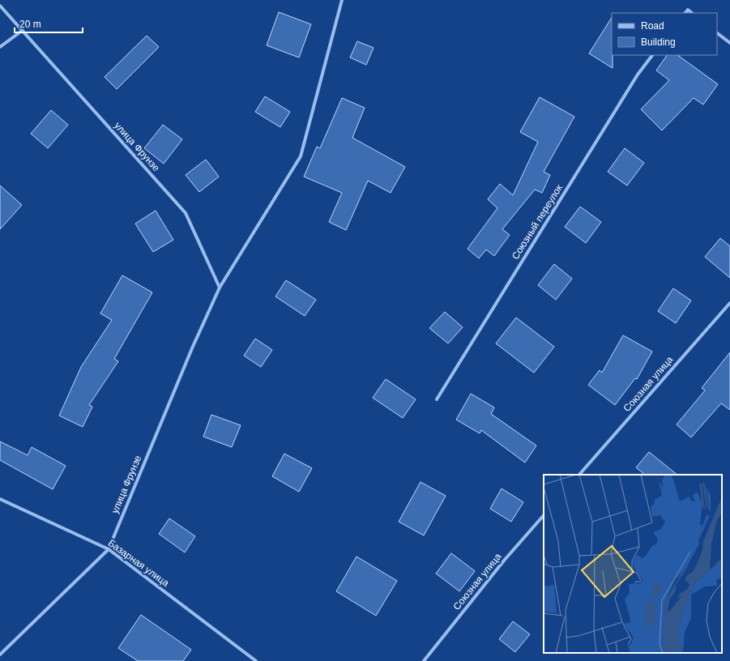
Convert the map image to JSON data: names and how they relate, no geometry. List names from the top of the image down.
{
  "streets": {
    "street": [
      "улица Фрунзе",
      "Союзный переулок",
      "Союзная улица",
      "Базарная улица"
    ]
  },
  "crossings": [
    ["улица Фрунзе", "Базарная улица"]
  ],
  "legend": ["Road", "Building"],
  "scale_bar": "20 m"
}
